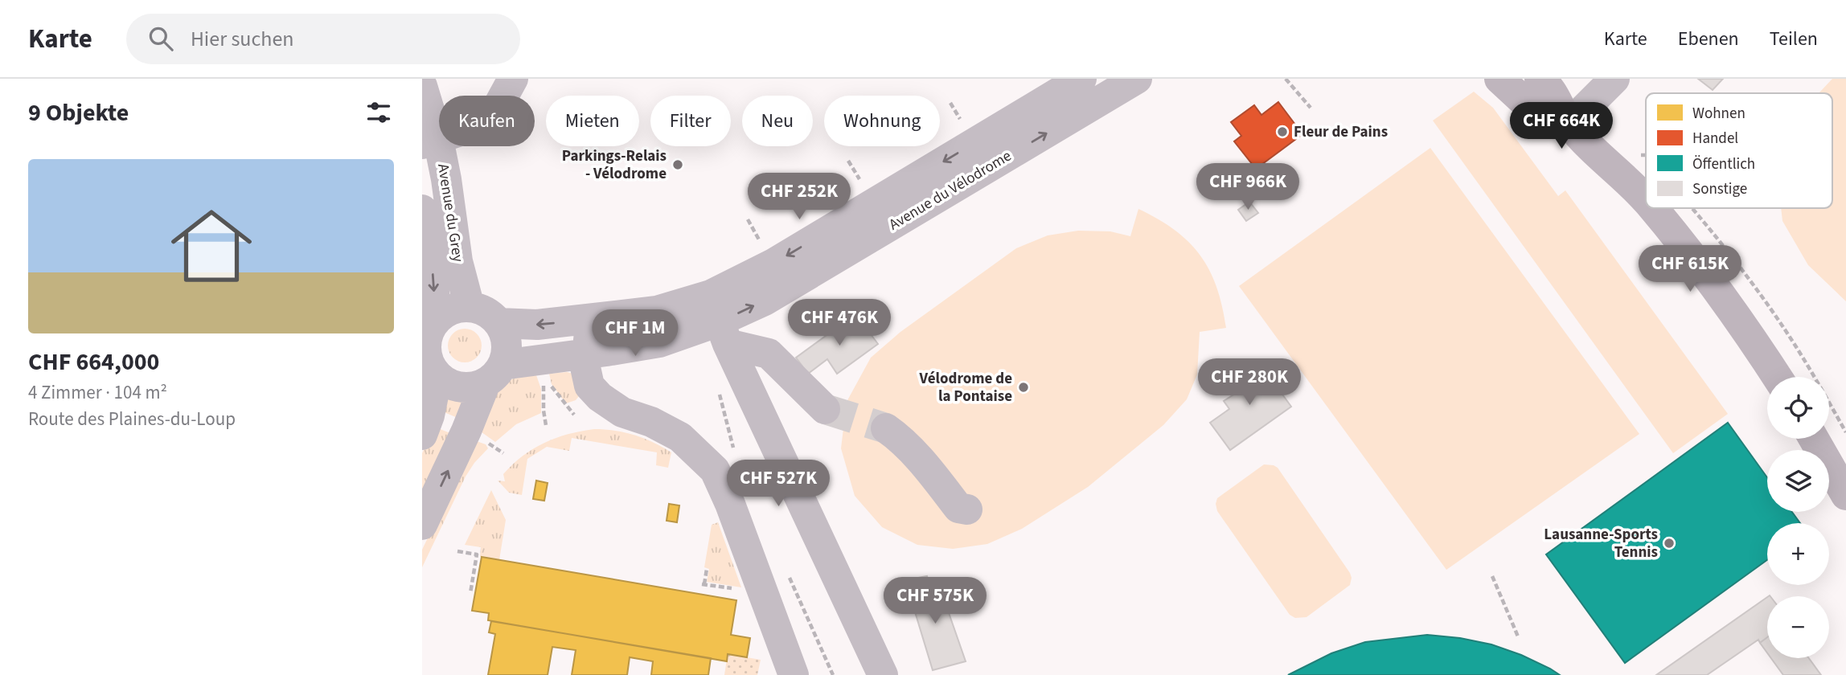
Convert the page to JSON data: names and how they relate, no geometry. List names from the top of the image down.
{
  "streets": {
    "street": ["Avenue du Vélodrome", "Avenue du Grey"]
  },
  "crossings": [
    ["Avenue du Vélodrome", "Avenue du Grey"]
  ],
  "places": [
    "Fleur de Pains",
    "Parkings-Relais - Vélodrome",
    "Vélodrome de la Pontaise",
    "Lausanne-Sports Tennis"
  ],
  "legend": [
    "Wohnen",
    "Handel",
    "Öffentlich",
    "Sonstige"
  ],
  "page": {
    "header": "Karte",
    "search": "Hier suchen",
    "nav": ["Karte", "Ebenen", "Teilen"],
    "heading": "9 Objekte",
    "chip": [
      "Kaufen",
      "Mieten",
      "Filter",
      "Neu",
      "Wohnung"
    ],
    "price": [
      "CHF 664K",
      "CHF 966K",
      "CHF 252K",
      "CHF 615K",
      "CHF 476K",
      "CHF 1M",
      "CHF 280K",
      "CHF 527K",
      "CHF 575K"
    ],
    "list": [
      {
        "name": "CHF 664,000",
        "note": "4 Zimmer · 104 m² · Route des Plaines-du-Loup"
      }
    ],
    "map_buttons": ["+", "−"]
  }
}
